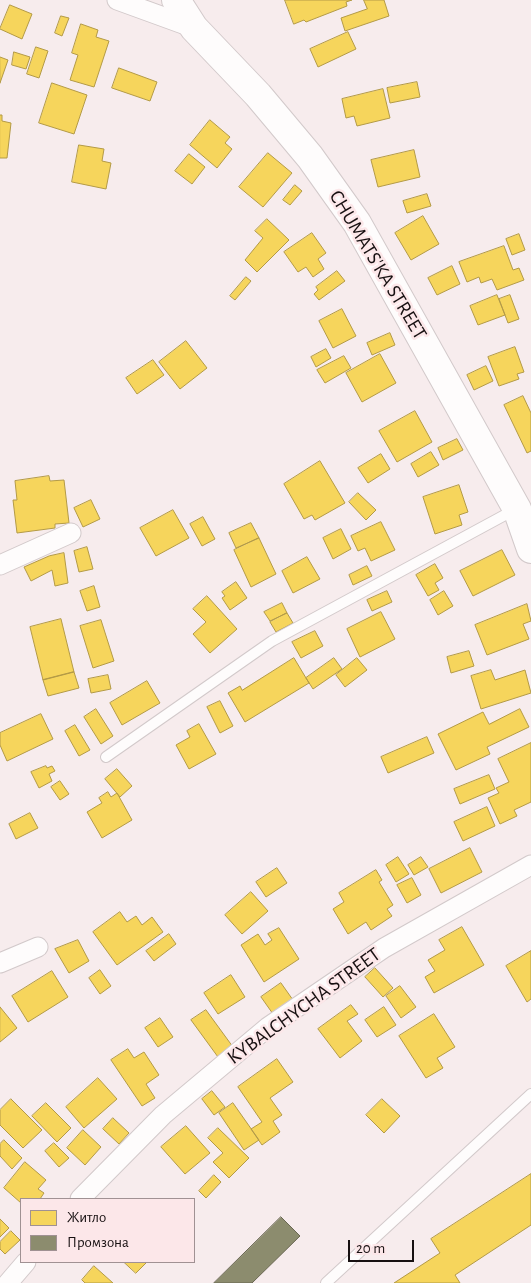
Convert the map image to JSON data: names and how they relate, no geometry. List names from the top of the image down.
{
  "streets": {
    "street": ["CHUMATS'KA STREET", "KYBALCHYCHA STREET"]
  },
  "legend": ["Житло", "Промзона"],
  "scale_bar": "20 m"
}
